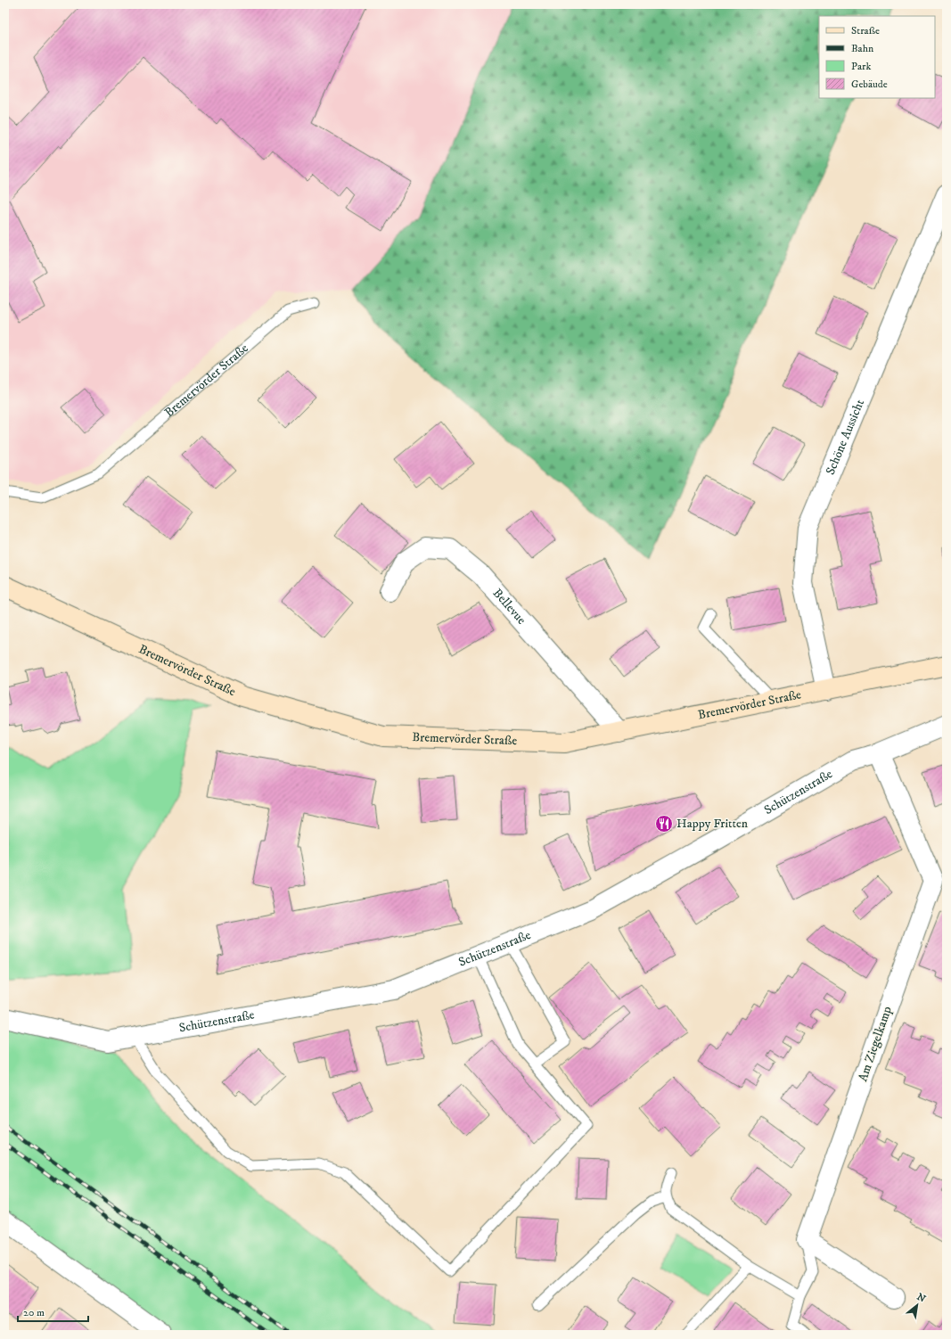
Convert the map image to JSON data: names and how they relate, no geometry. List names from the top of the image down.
{
  "streets": {
    "main road": ["Bremervörder Straße"],
    "street": [
      "Schöne Aussicht",
      "Bellevue",
      "Schützenstraße",
      "Am Ziegelkamp"
    ]
  },
  "crossings": [
    ["Bremervörder Straße", "Schöne Aussicht"],
    ["Bremervörder Straße", "Bellevue"],
    ["Schützenstraße", "Am Ziegelkamp"]
  ],
  "places": {
    "restaurant": ["Happy Fritten"]
  },
  "legend": [
    "Straße",
    "Bahn",
    "Park",
    "Gebäude"
  ],
  "scale_bar": "20 m",
  "north": "top right"
}
